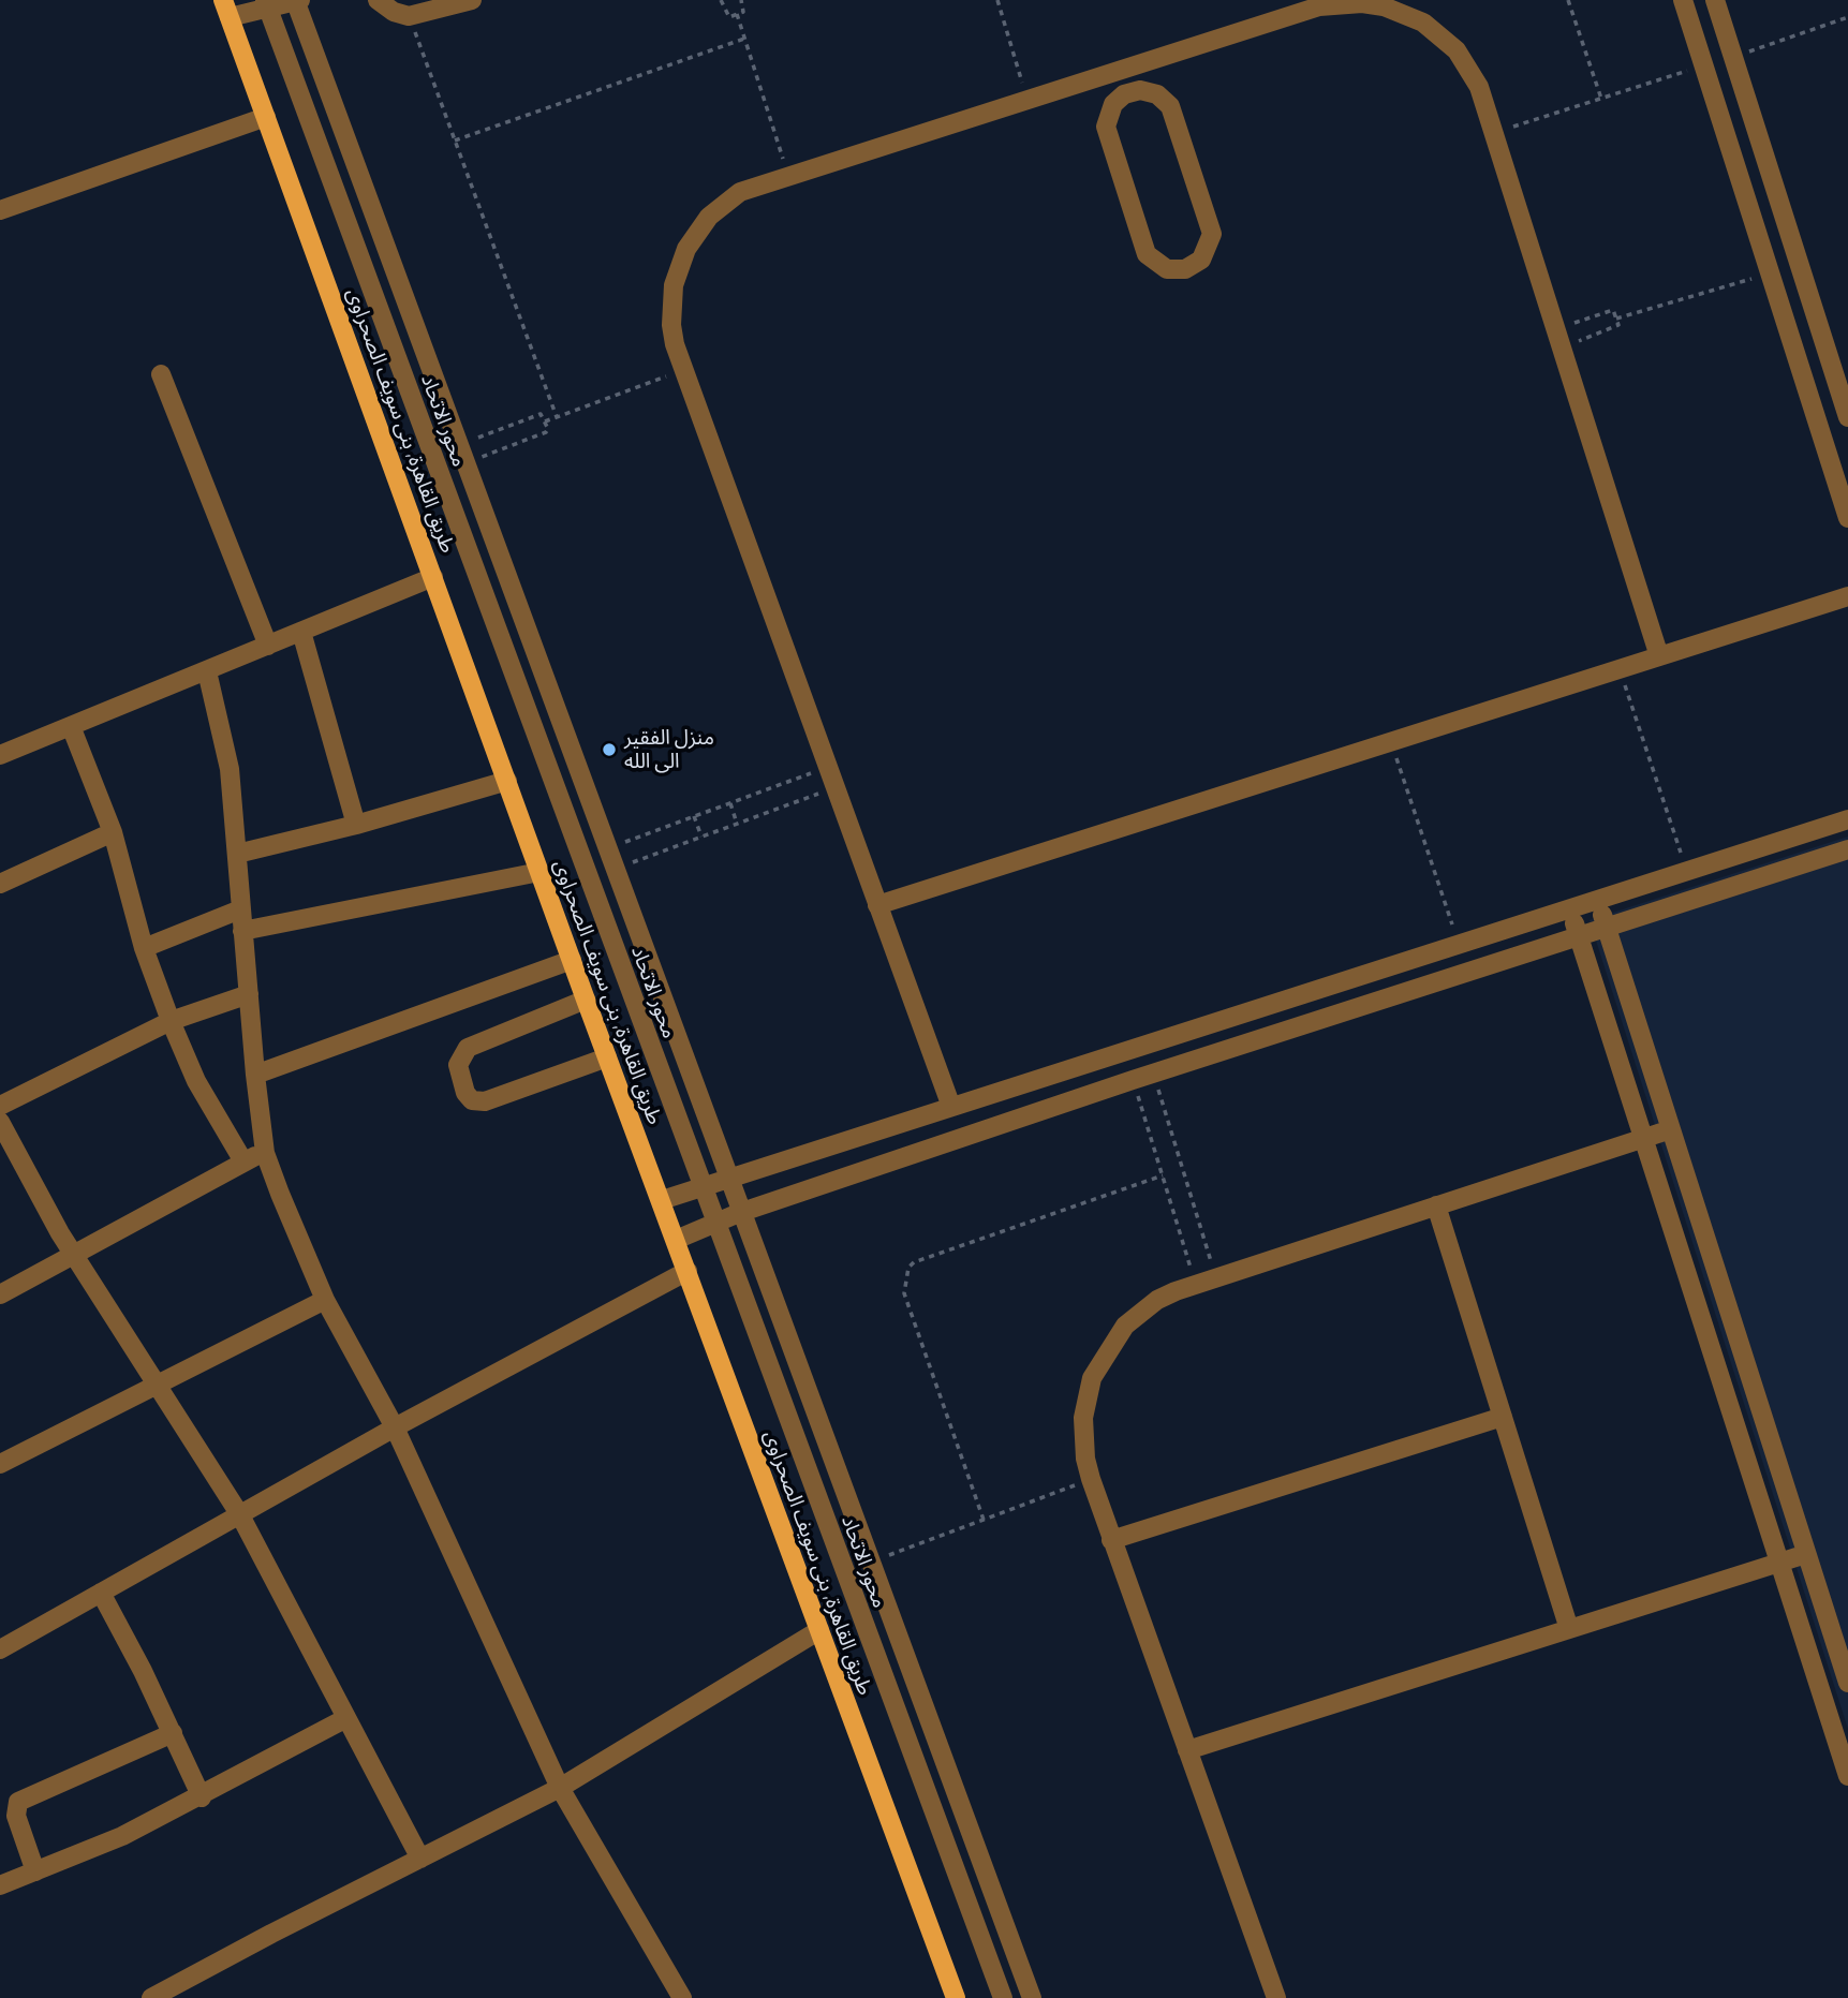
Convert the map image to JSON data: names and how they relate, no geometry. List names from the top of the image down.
{
  "streets": {
    "main road": ["طريق القاهرة, بنى سويف الصحراوى"],
    "street": ["محور الاتحاد"]
  },
  "places": ["منزل الفقير الى الله"]
}
